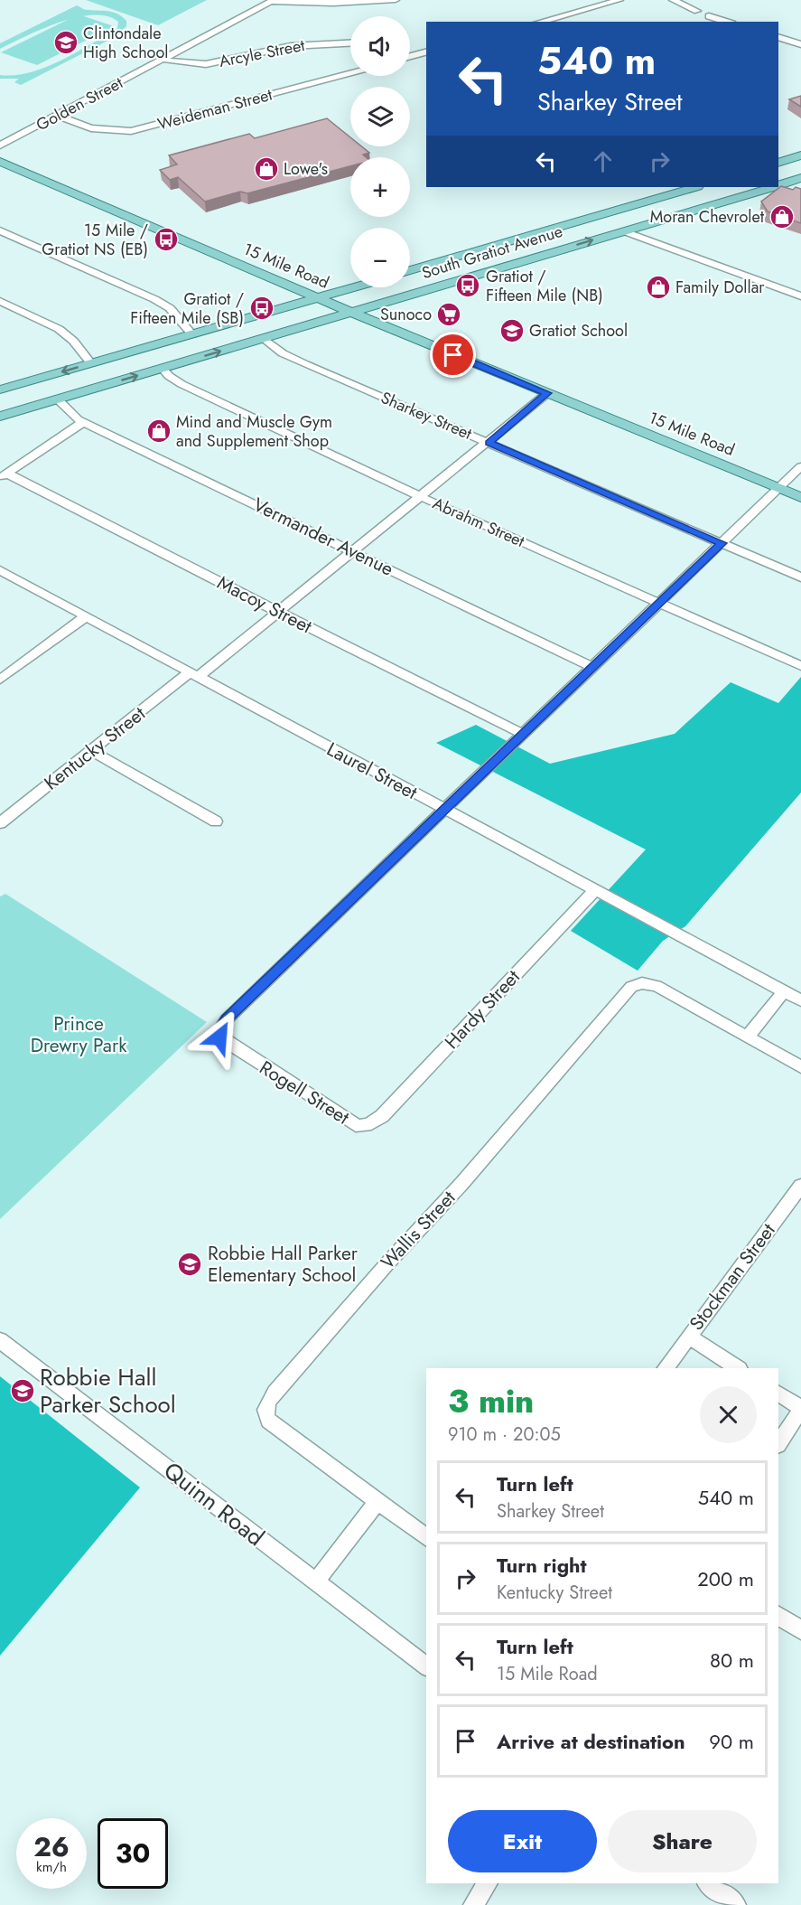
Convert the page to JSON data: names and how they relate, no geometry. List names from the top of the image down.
{
  "streets": {
    "main road": ["South Gratiot Avenue", "15 Mile Road"],
    "street": [
      "Arcyle Street",
      "Golden Street",
      "Weideman Street",
      "Sharkey Street",
      "Abrahm Street",
      "Vermander Avenue",
      "Macoy Street",
      "Kentucky Street",
      "Laurel Street",
      "Hardy Street",
      "Rogell Street",
      "Wallis Street",
      "Stockman Street",
      "Quinn Road"
    ]
  },
  "crossings": [
    ["Arcyle Street", "Golden Street"],
    ["Golden Street", "Weideman Street"],
    ["South Gratiot Avenue", "15 Mile Road"],
    ["South Gratiot Avenue", "Sharkey Street"],
    ["South Gratiot Avenue", "Abrahm Street"],
    ["South Gratiot Avenue", "Vermander Avenue"],
    ["15 Mile Road", "Kentucky Street"],
    ["Sharkey Street", "Kentucky Street"],
    ["Abrahm Street", "Kentucky Street"],
    ["Vermander Avenue", "Kentucky Street"],
    ["Macoy Street", "Kentucky Street"],
    ["Kentucky Street", "Laurel Street"],
    ["Laurel Street", "Hardy Street"],
    ["Laurel Street", "Rogell Street"],
    ["Hardy Street", "Rogell Street"]
  ],
  "parks": ["Prince Drewry Park"],
  "places": {
    "school or university": [
      "Clintondale High School",
      "Gratiot School",
      "Robbie Hall Parker Elementary School",
      "Robbie Hall Parker School"
    ],
    "shop": [
      "Lowe's",
      "Moran Chevrolet",
      "Family Dollar",
      "Mind and Muscle Gym and Supplement Shop"
    ],
    "bus stop": ["15 Mile / Gratiot NS (EB)", "Gratiot / Fifteen Mile (NB)", "Gratiot / Fifteen Mile (SB)"],
    "supermarket": ["Sunoco"]
  },
  "page": {
    "map_buttons": ["+", "−"],
    "turn": ["540 m", "Sharkey Street"],
    "heading": ["3 min", "910 m · 20:05"],
    "list": [
      {
        "name": "Turn left",
        "note": "Sharkey Street",
        "value": "540 m"
      },
      {
        "name": "Turn right",
        "note": "Kentucky Street",
        "value": "200 m"
      },
      {
        "name": "Turn left",
        "note": "15 Mile Road",
        "value": "80 m"
      },
      {
        "name": "Arrive at destination",
        "value": "90 m"
      }
    ],
    "buttons": ["Exit", "Share"],
    "speed": "26 km/h",
    "limit": "30"
  }
}
